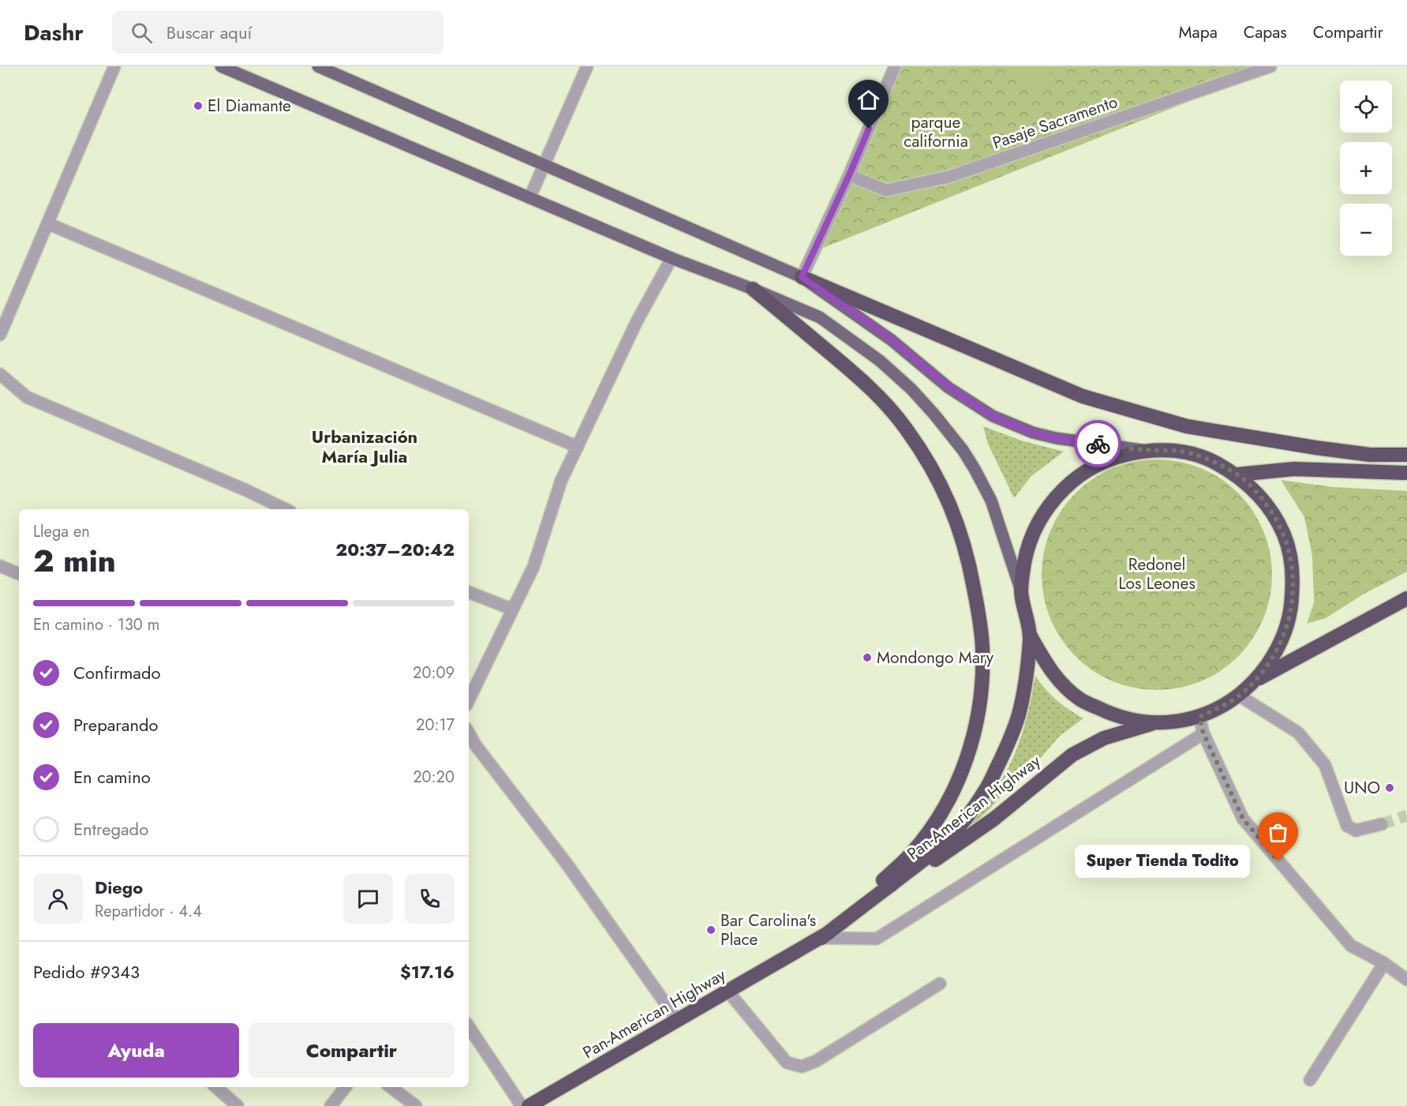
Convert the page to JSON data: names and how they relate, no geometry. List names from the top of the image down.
{
  "streets": {
    "highway": ["Pan-American Highway"],
    "street": ["Pasaje Sacramento"]
  },
  "districts": ["Urbanización María Julia"],
  "parks": ["parque california", "Redonel Los Leones"],
  "places": [
    "El Diamante",
    "Mondongo Mary",
    "UNO",
    "Super Tienda Todito",
    "Bar Carolina's Place"
  ],
  "page": {
    "header": "Dashr",
    "search": "Buscar aquí",
    "nav": ["Mapa", "Capas", "Compartir"],
    "map_buttons": ["+", "−"],
    "heading": ["2 min", "Llega en", "20:37–20:42"],
    "panel": [
      "Diego",
      "Repartidor · 4.4",
      "Pedido #9343",
      "$17.16"
    ],
    "bar": "En camino · 130 m",
    "list": [
      ["Confirmado", "20:09"],
      ["Preparando", "20:17"],
      ["En camino", "20:20"],
      "Entregado"
    ],
    "bubble": "Super Tienda Todito",
    "buttons": ["Ayuda", "Compartir"]
  }
}
